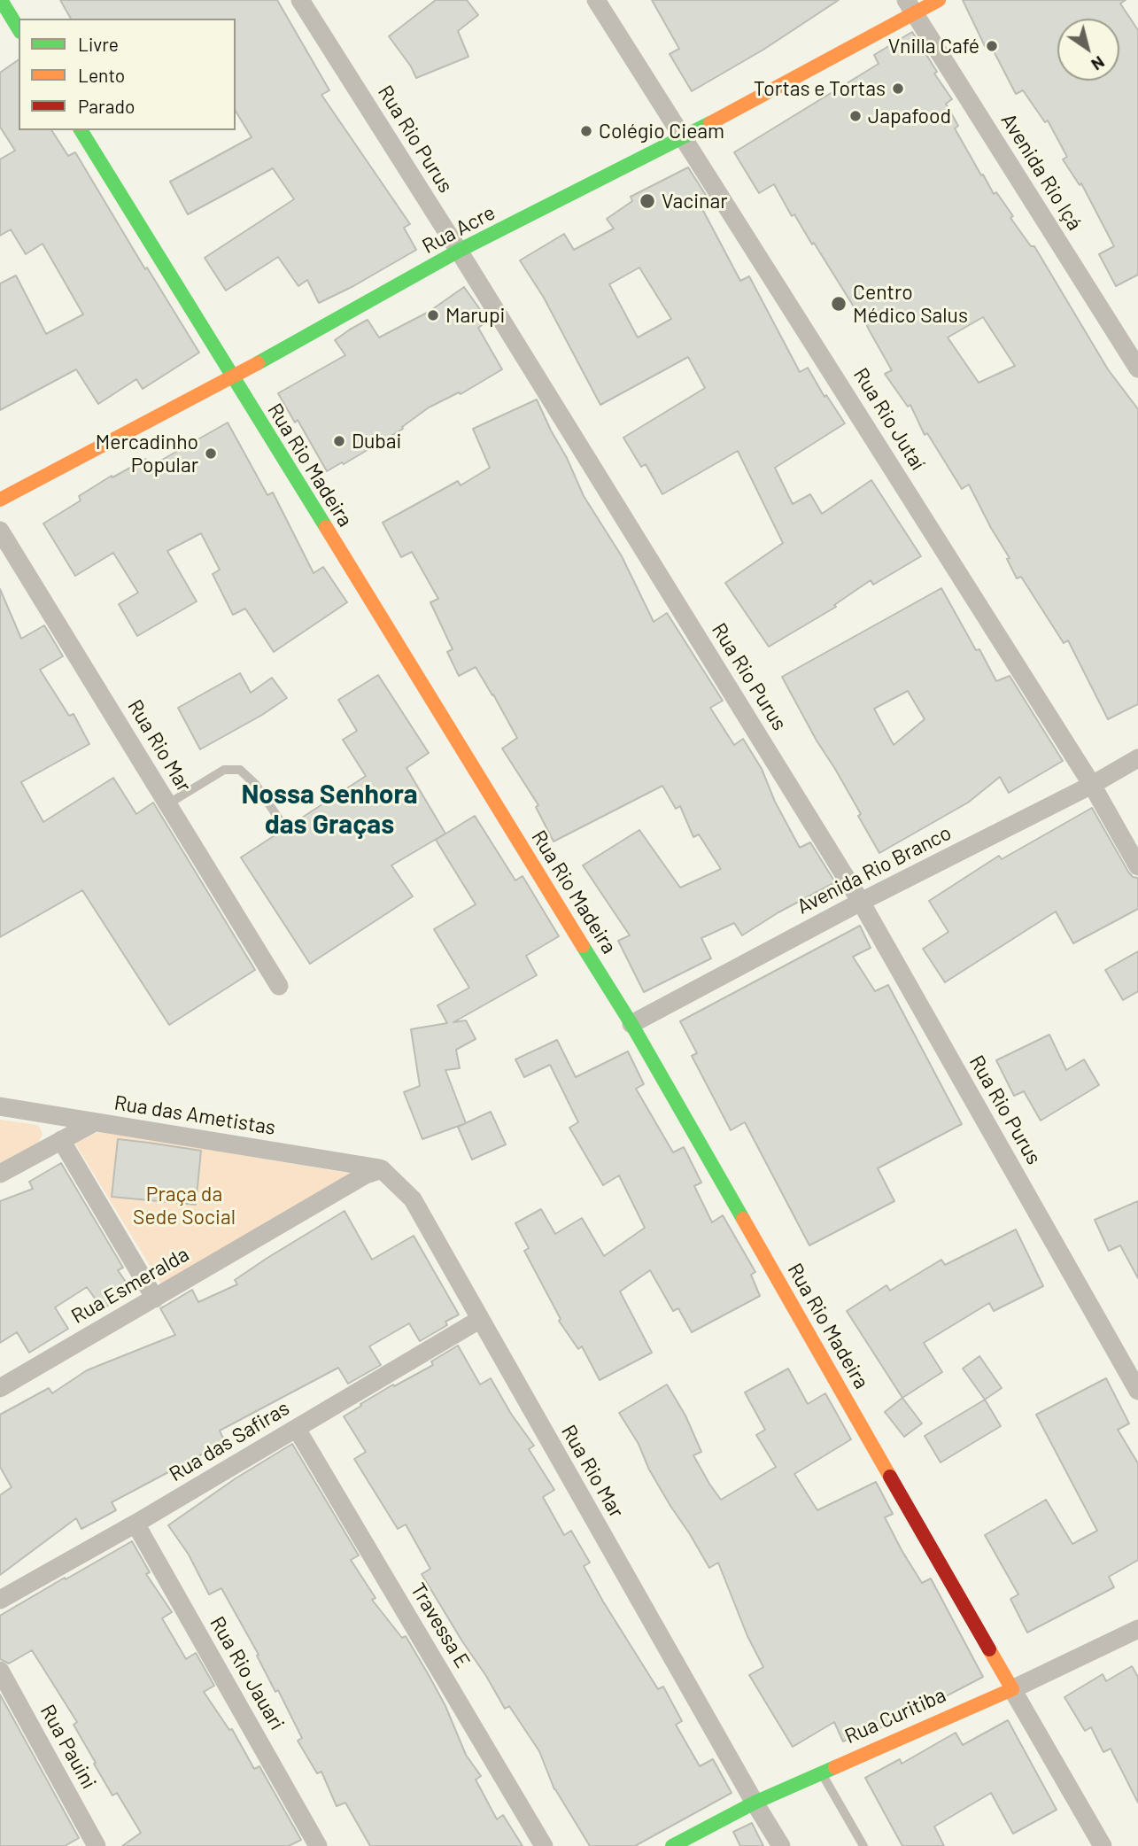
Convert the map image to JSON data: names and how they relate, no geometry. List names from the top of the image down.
{
  "streets": {
    "street": [
      "Rua Rio Purus",
      "Avenida Rio Içá",
      "Rua Acre",
      "Rua Rio Jutaí",
      "Rua Rio Madeira",
      "Rua Rio Mar",
      "Avenida Rio Branco",
      "Rua das Ametistas",
      "Rua Esmeralda",
      "Rua das Safiras",
      "Travessa E",
      "Rua Rio Jauari",
      "Rua Curitiba",
      "Rua Pauini"
    ]
  },
  "crossings": [
    ["Rua Rio Purus", "Rua Acre"],
    ["Rua Rio Purus", "Avenida Rio Branco"],
    ["Avenida Rio Içá", "Rua Acre"],
    ["Rua Acre", "Rua Rio Jutaí"],
    ["Rua Acre", "Rua Rio Madeira"],
    ["Rua Rio Jutaí", "Avenida Rio Branco"],
    ["Rua Rio Madeira", "Avenida Rio Branco"],
    ["Rua Rio Madeira", "Rua Curitiba"],
    ["Rua Rio Mar", "Rua das Ametistas"],
    ["Rua Rio Mar", "Rua Esmeralda"],
    ["Rua Rio Mar", "Rua das Safiras"],
    ["Rua Rio Mar", "Rua Curitiba"],
    ["Rua das Ametistas", "Rua Esmeralda"],
    ["Rua das Safiras", "Travessa E"],
    ["Rua das Safiras", "Rua Rio Jauari"]
  ],
  "districts": ["Nossa Senhora das Graças"],
  "parks": ["Praça da Sede Social"],
  "places": [
    "Vnilla Café",
    "Tortas e Tortas",
    "Japafood",
    "Colégio Cieam",
    "Vacinar",
    "Centro Médico Salus",
    "Marupi",
    "Dubai",
    "Mercadinho Popular"
  ],
  "legend": ["Livre", "Lento", "Parado"],
  "north": "bottom right"
}
